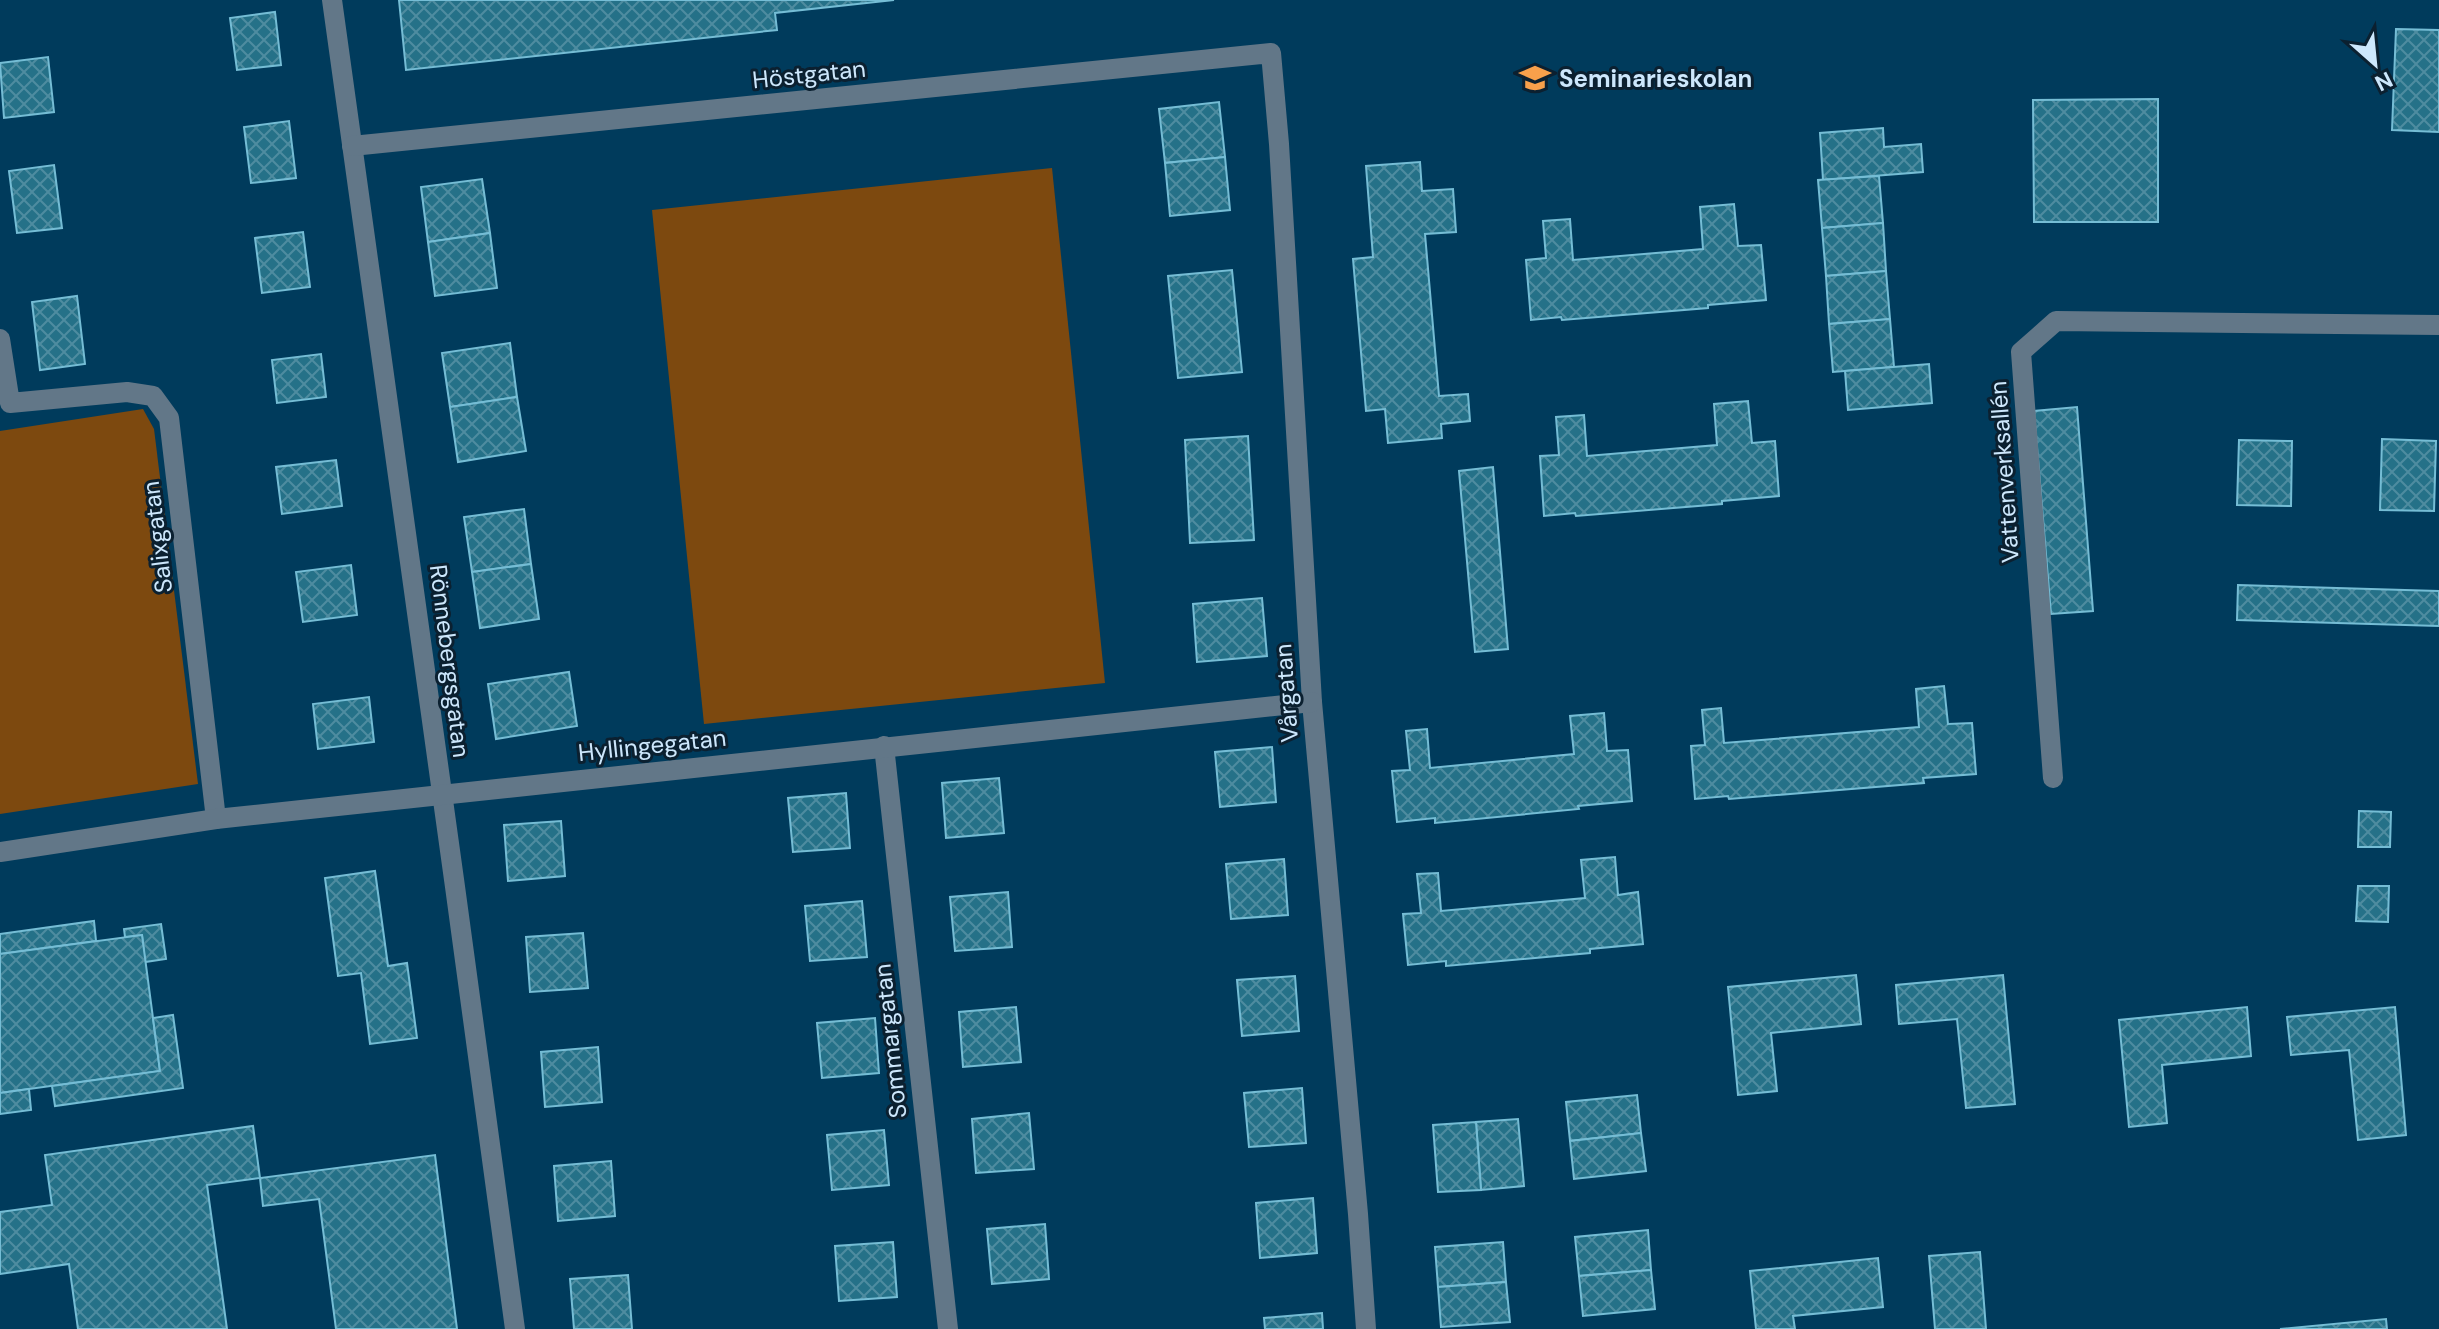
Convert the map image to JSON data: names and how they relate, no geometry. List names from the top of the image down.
{
  "streets": {
    "street": [
      "Höstgatan",
      "Vattenverksallén",
      "Salixgatan",
      "Rönnebergsgatan",
      "Vårgatan",
      "Hyllingegatan",
      "Sommargatan"
    ]
  },
  "crossings": [
    ["Höstgatan", "Rönnebergsgatan"],
    ["Höstgatan", "Vårgatan"],
    ["Salixgatan", "Hyllingegatan"],
    ["Rönnebergsgatan", "Hyllingegatan"],
    ["Vårgatan", "Hyllingegatan"],
    ["Hyllingegatan", "Sommargatan"]
  ],
  "places": {
    "school or university": ["Seminarieskolan"]
  },
  "north": "bottom right"
}
